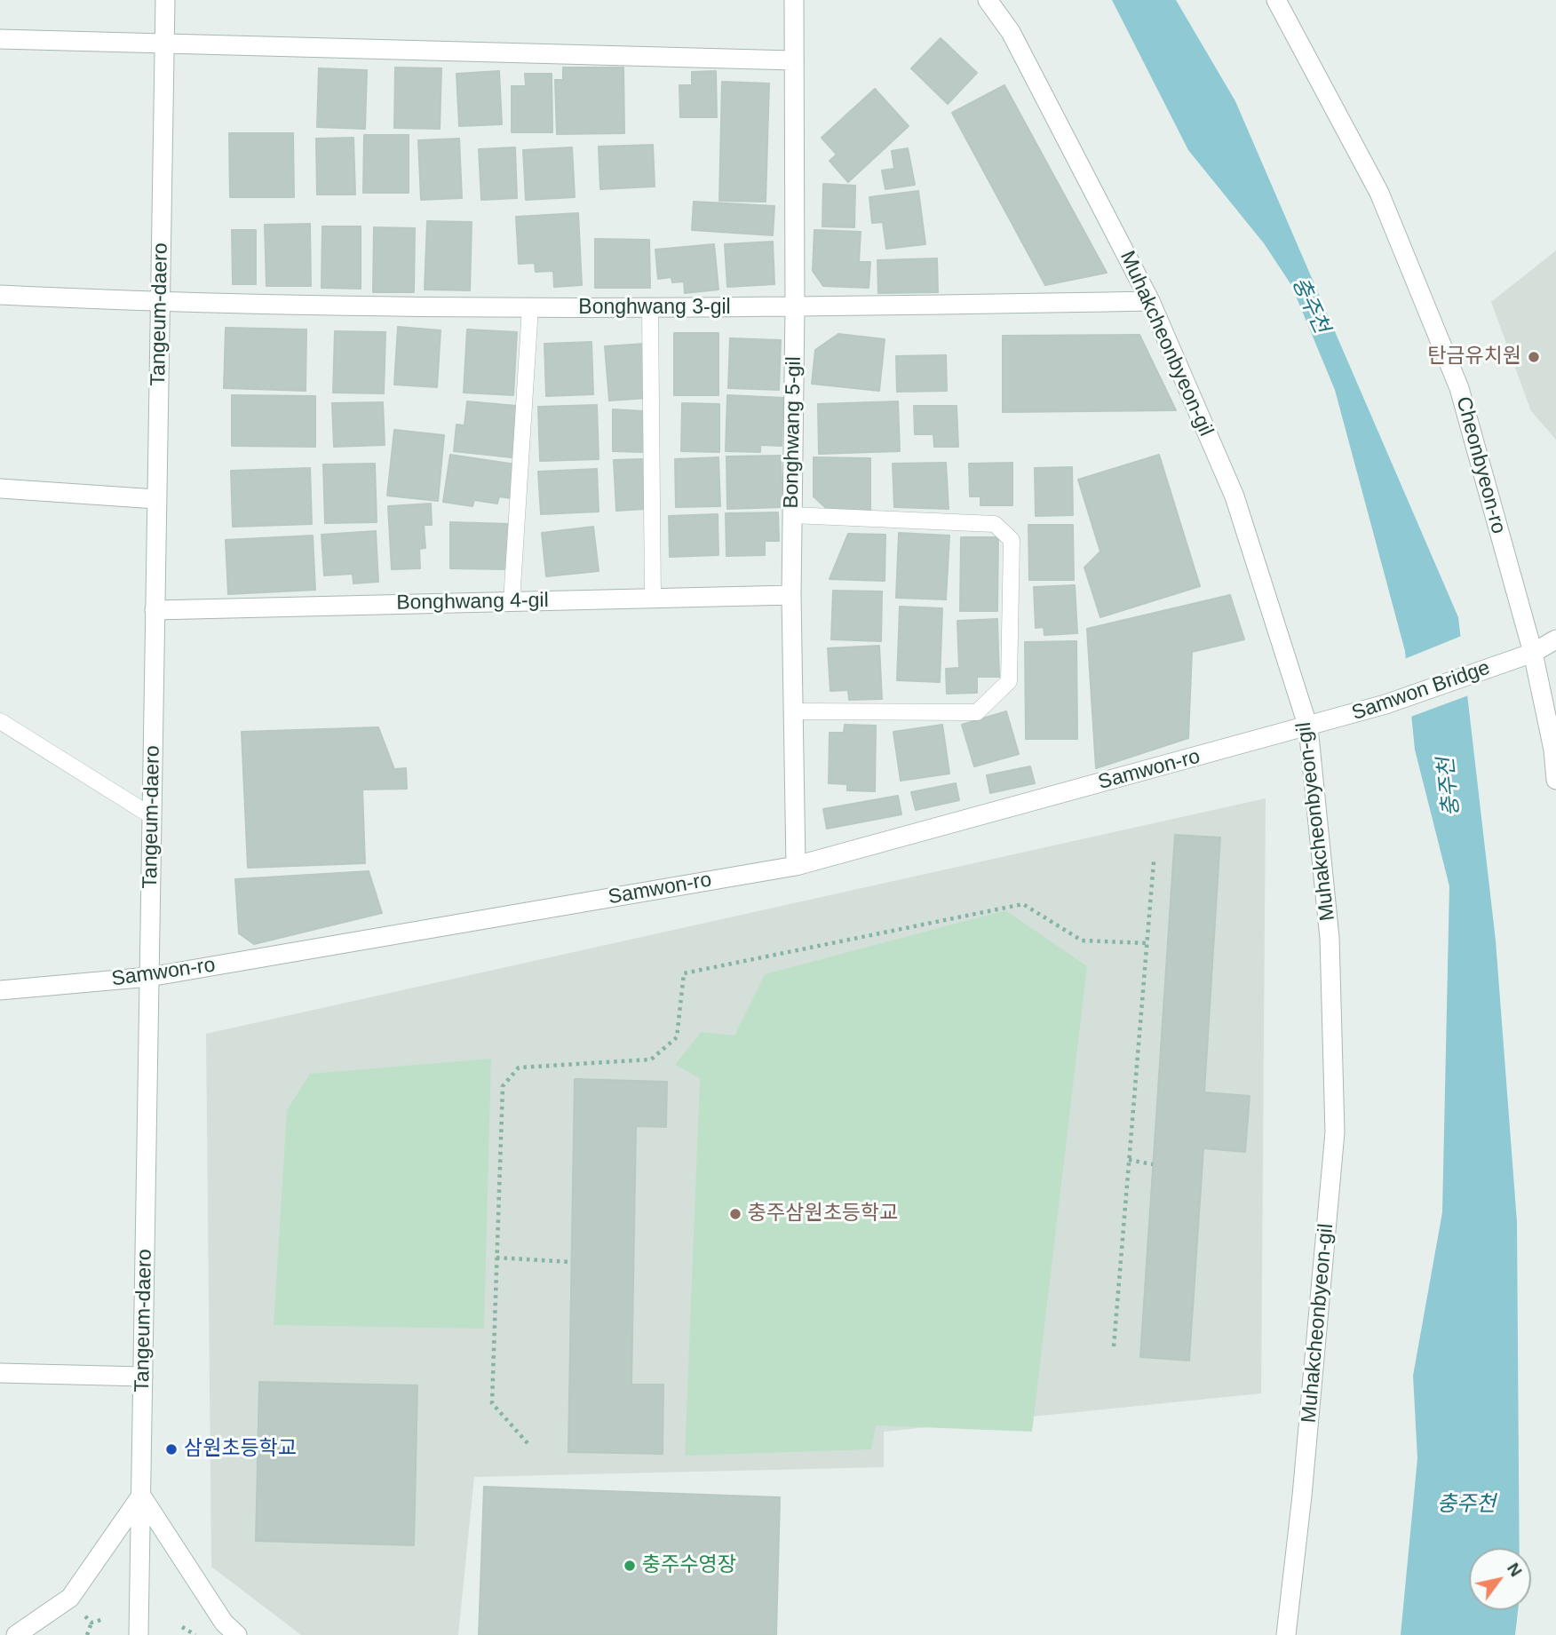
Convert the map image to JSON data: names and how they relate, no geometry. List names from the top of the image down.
{
  "streets": {
    "street": [
      "Bonghwang 3-gil",
      "Tangeum-daero",
      "Muhakcheonbyeon-gil",
      "Bonghwang 5-gil",
      "Cheonbyeon-ro",
      "Bonghwang 4-gil",
      "Samwon Bridge",
      "Samwon-ro"
    ]
  },
  "crossings": [
    ["Bonghwang 3-gil", "Tangeum-daero"],
    ["Bonghwang 3-gil", "Muhakcheonbyeon-gil"],
    ["Bonghwang 3-gil", "Bonghwang 5-gil"],
    ["Tangeum-daero", "Bonghwang 4-gil"],
    ["Tangeum-daero", "Samwon-ro"],
    ["Muhakcheonbyeon-gil", "Samwon Bridge"],
    ["Muhakcheonbyeon-gil", "Samwon-ro"],
    ["Bonghwang 5-gil", "Bonghwang 4-gil"],
    ["Bonghwang 5-gil", "Samwon-ro"],
    ["Cheonbyeon-ro", "Samwon Bridge"],
    ["Samwon Bridge", "Samwon-ro"]
  ],
  "water": ["충주천"],
  "places": [
    "탄금유치원",
    "충주삼원초등학교",
    "삼원초등학교",
    "충주수영장"
  ],
  "north": "top right"
}
